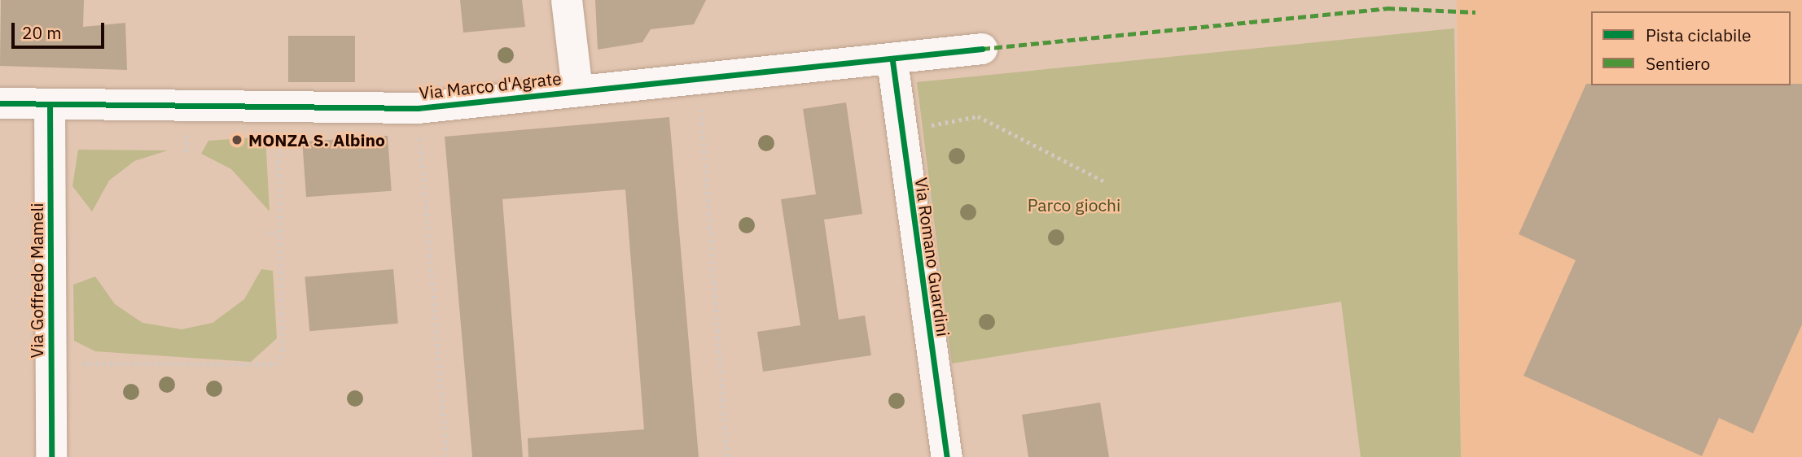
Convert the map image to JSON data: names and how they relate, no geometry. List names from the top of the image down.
{
  "streets": {
    "street": ["Via Marco d'Agrate", "Via Romano Guardini", "Via Goffredo Mameli"]
  },
  "crossings": [
    ["Via Marco d'Agrate", "Via Romano Guardini"],
    ["Via Marco d'Agrate", "Via Goffredo Mameli"]
  ],
  "parks": ["Parco giochi"],
  "places": ["MONZA S. Albino"],
  "legend": ["Pista ciclabile", "Sentiero"],
  "scale_bar": "20 m"
}
